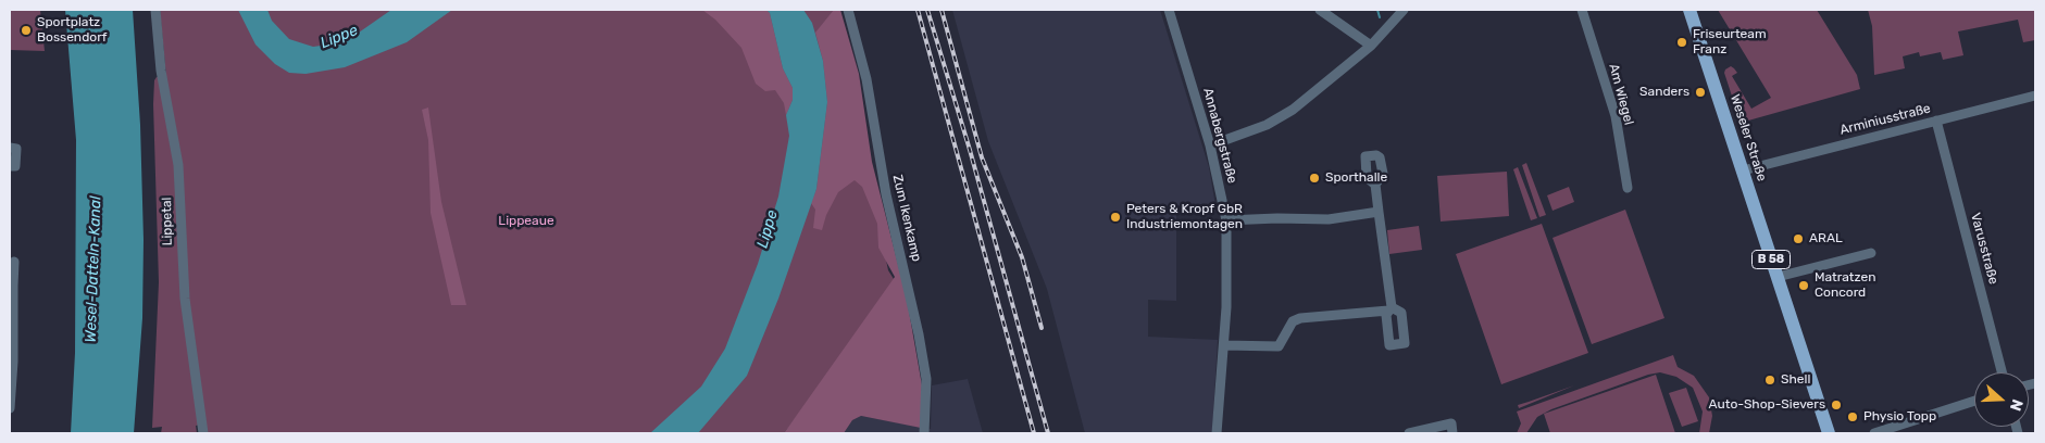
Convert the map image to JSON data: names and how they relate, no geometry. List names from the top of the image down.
{
  "streets": {
    "main road": ["Weseler Straße", "B 58"],
    "street": [
      "Am Wiegel",
      "Arminiusstraße",
      "Annabergstraße",
      "Zum Ikenkamp",
      "Lippetal",
      "Varusstraße"
    ]
  },
  "crossings": [
    ["Arminiusstraße", "Weseler Straße"],
    ["Arminiusstraße", "Varusstraße"]
  ],
  "water": ["Lippe", "Wesel-Datteln-Kanal"],
  "parks": ["Lippeaue"],
  "places": [
    "Sportplatz Bossendorf",
    "Friseurteam Franz",
    "Sanders",
    "Sporthalle",
    "Peters & Kropf GbR Industriemontagen",
    "ARAL",
    "Matratzen Concord",
    "Shell",
    "Auto-Shop-Sievers",
    "Physio Topp"
  ],
  "north": "right"
}
